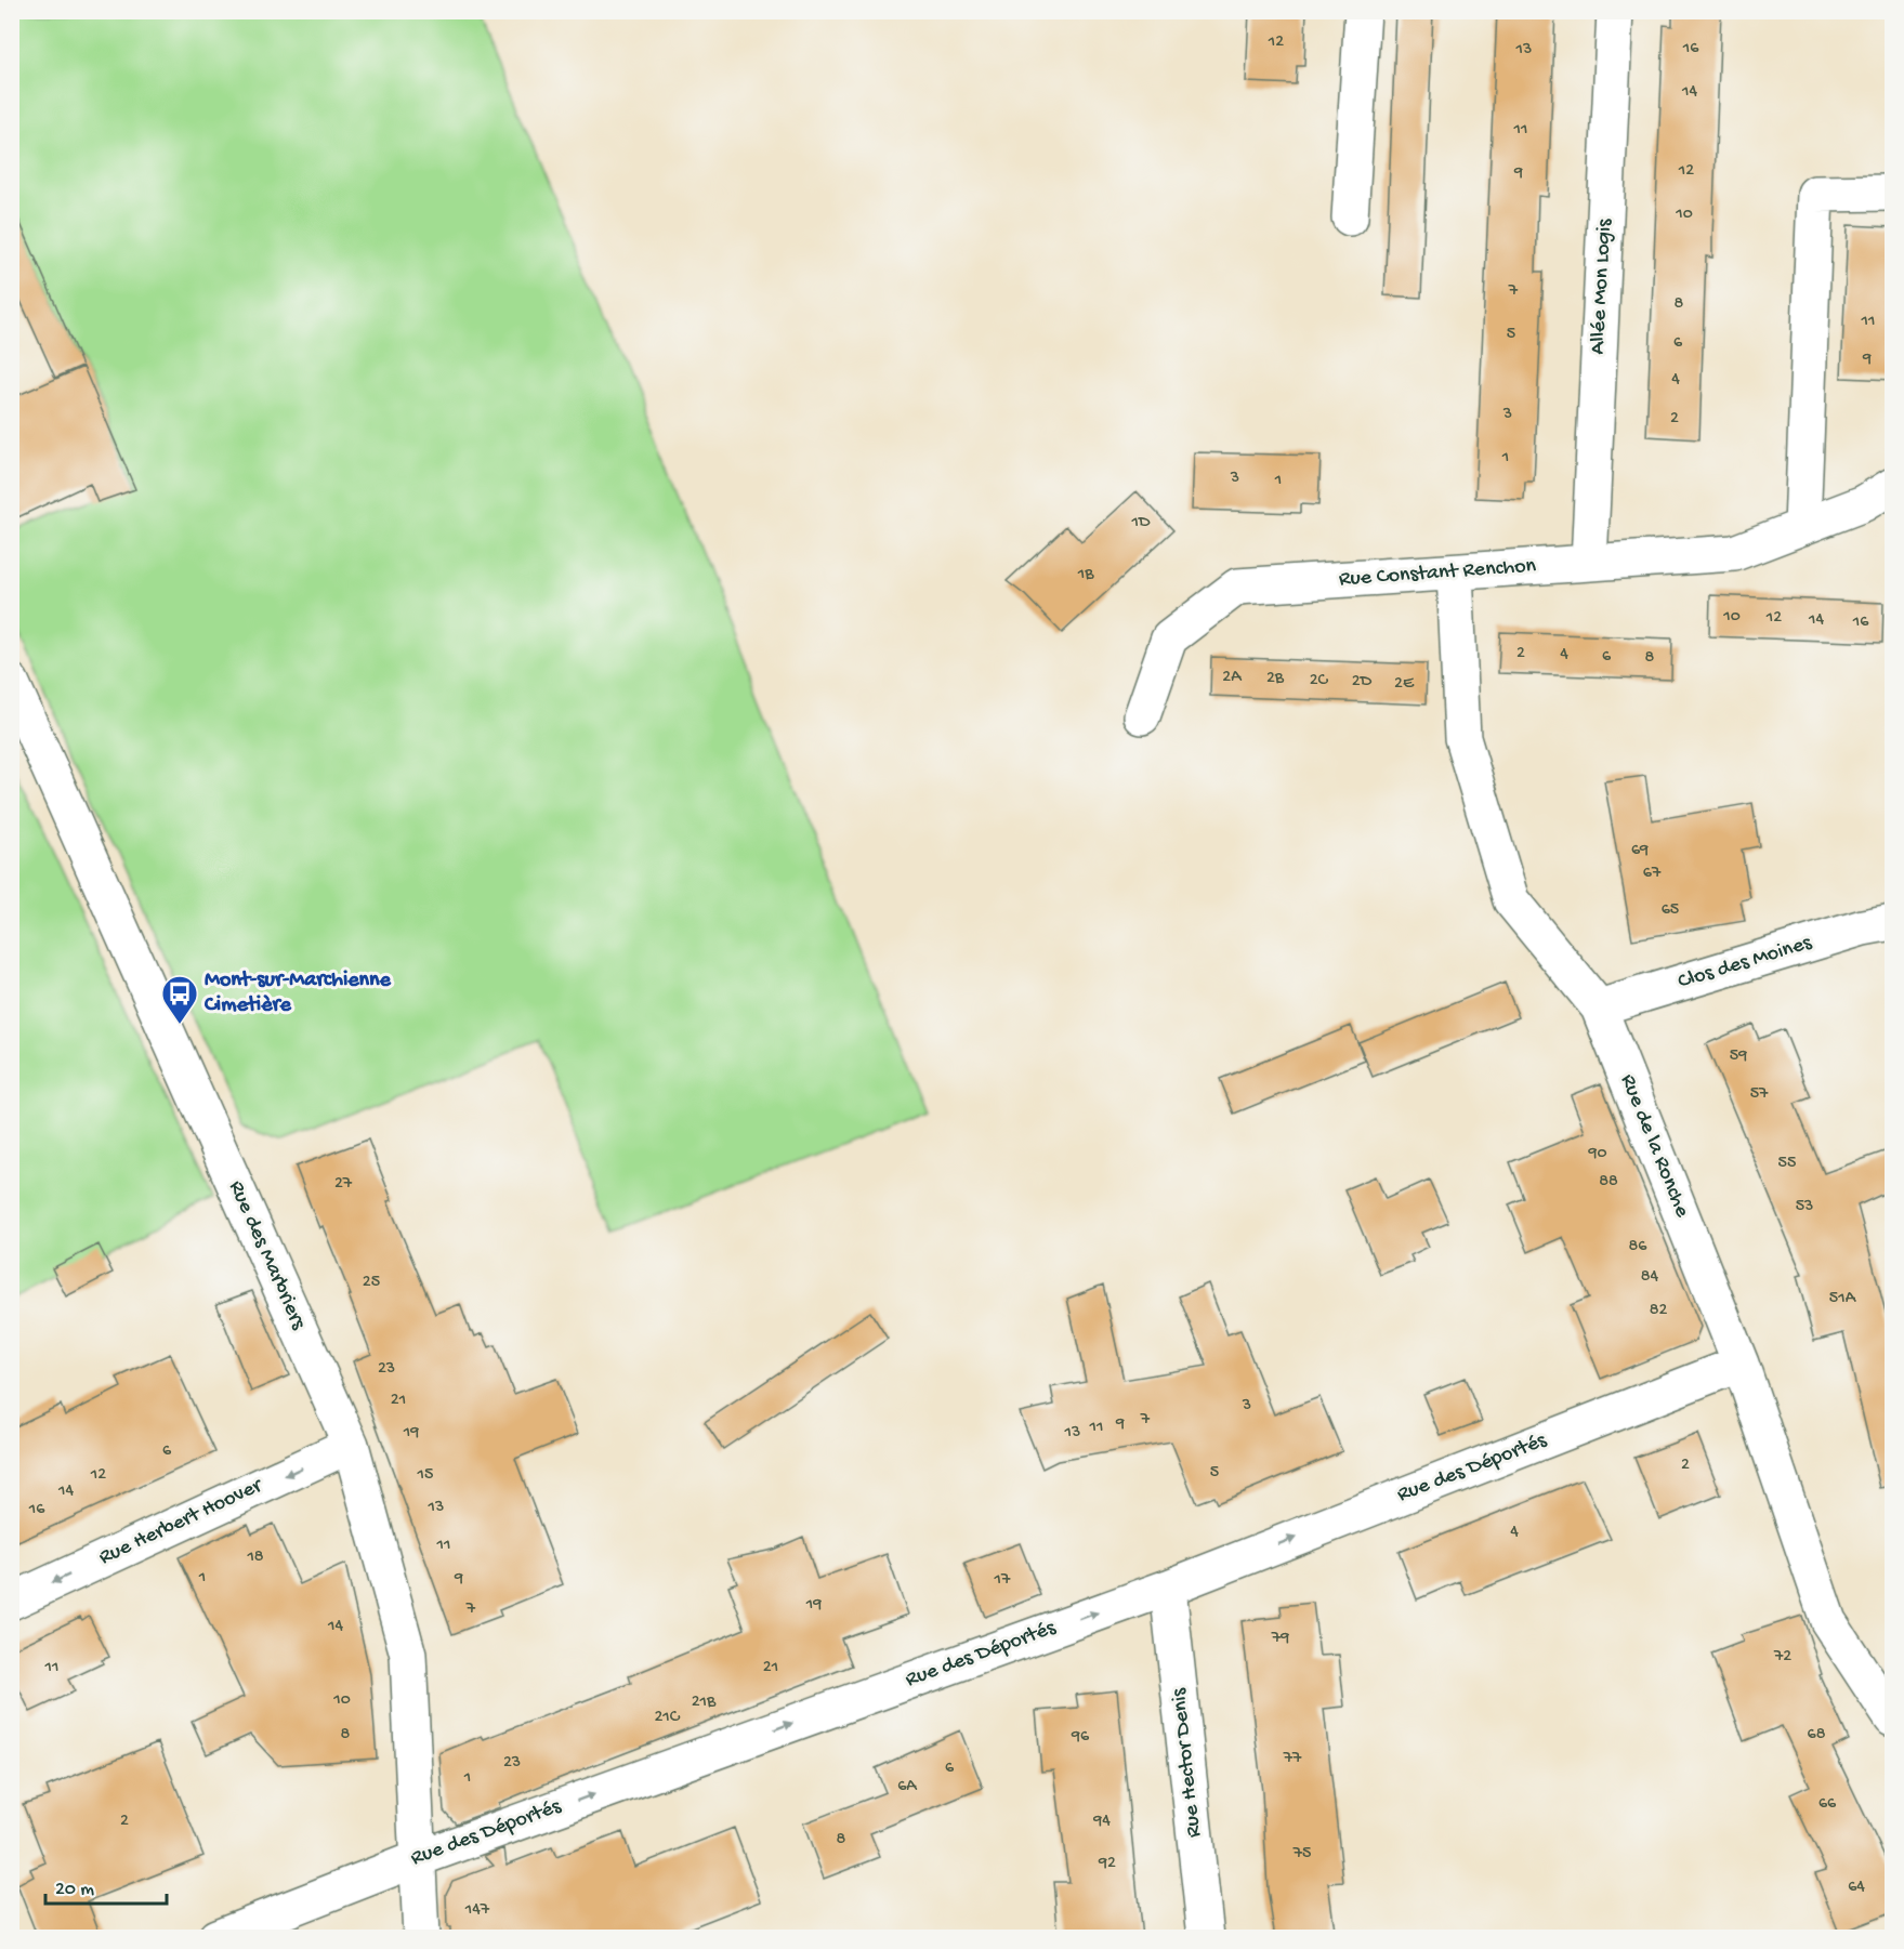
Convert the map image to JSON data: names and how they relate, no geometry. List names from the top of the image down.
{
  "streets": {
    "street": [
      "Allée Mon Logis",
      "Rue Constant Renchon",
      "Clos des Moines",
      "Rue de la Ronche",
      "Rue des Marbriers",
      "Rue des Déportés",
      "Rue Herbert Hoover",
      "Rue Hector Denis"
    ]
  },
  "crossings": [
    ["Allée Mon Logis", "Rue Constant Renchon"],
    ["Rue Constant Renchon", "Rue de la Ronche"],
    ["Clos des Moines", "Rue de la Ronche"],
    ["Rue de la Ronche", "Rue des Déportés"],
    ["Rue des Marbriers", "Rue des Déportés"],
    ["Rue des Marbriers", "Rue Herbert Hoover"],
    ["Rue des Déportés", "Rue Hector Denis"]
  ],
  "one_way": ["Rue des Déportés", "Rue Herbert Hoover"],
  "places": {
    "bus stop": ["Mont-sur-Marchienne Cimetière"]
  },
  "house_numbers": [
    "12",
    "16",
    "13",
    "14",
    "11",
    "12",
    "9",
    "10",
    "7",
    "8",
    "11",
    "5",
    "6",
    "9",
    "4",
    "3",
    "2",
    "1",
    "3",
    "1",
    "1D",
    "1B",
    "10",
    "12",
    "14",
    "16",
    "2",
    "4",
    "6",
    "8",
    "2A",
    "2B",
    "2C",
    "2D",
    "2E",
    "69",
    "67",
    "65",
    "59",
    "57",
    "90",
    "55",
    "88",
    "27",
    "53",
    "86",
    "84",
    "25",
    "51A",
    "82",
    "23",
    "21",
    "3",
    "7",
    "9",
    "11",
    "19",
    "13",
    "6",
    "2",
    "5",
    "12",
    "15",
    "14",
    "13",
    "16",
    "4",
    "11",
    "18",
    "1",
    "9",
    "17",
    "19",
    "7",
    "14",
    "79",
    "72",
    "11",
    "21",
    "10",
    "21B",
    "21C",
    "8",
    "68",
    "96",
    "77",
    "23",
    "6",
    "1",
    "6A",
    "66",
    "2",
    "94",
    "8",
    "75",
    "92",
    "64",
    "147"
  ],
  "scale_bar": "20 m"
}
